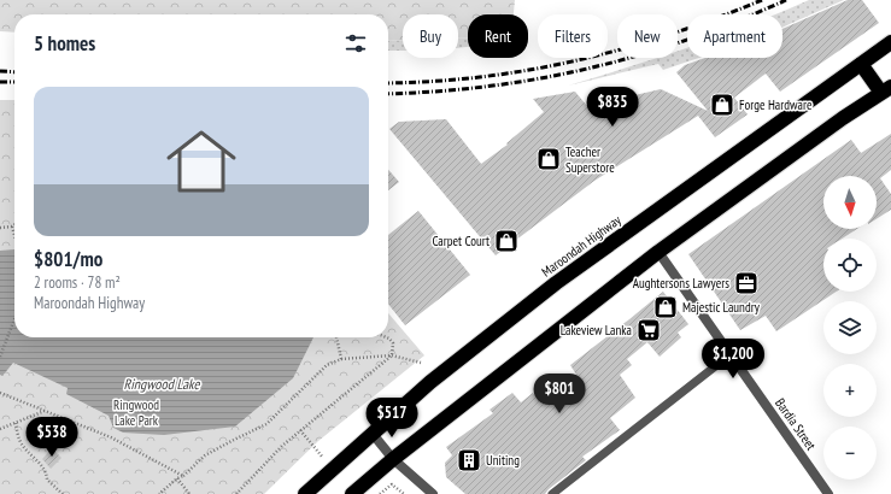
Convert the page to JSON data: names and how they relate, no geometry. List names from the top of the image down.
{
  "streets": {
    "highway": ["Maroondah Highway"],
    "street": ["Bardia Street"]
  },
  "water": ["Ringwood Lake"],
  "parks": ["Ringwood Lake Park"],
  "places": {
    "shop": [
      "Forge Hardware",
      "Teacher Superstore",
      "Carpet Court",
      "Majestic Laundry"
    ],
    "office": ["Aughtersons Lawyers"],
    "supermarket": ["Lakeview Lanka"],
    "building": ["Uniting"]
  },
  "north": "bottom",
  "page": {
    "chip": [
      "Buy",
      "Rent",
      "Filters",
      "New",
      "Apartment"
    ],
    "heading": "5 homes",
    "list": [
      {
        "name": "$801/mo",
        "note": "2 rooms · 78 m² · Maroondah Highway"
      }
    ],
    "price": [
      "$835",
      "$1,200",
      "$801",
      "$517",
      "$538"
    ],
    "map_buttons": ["+", "−"]
  }
}
